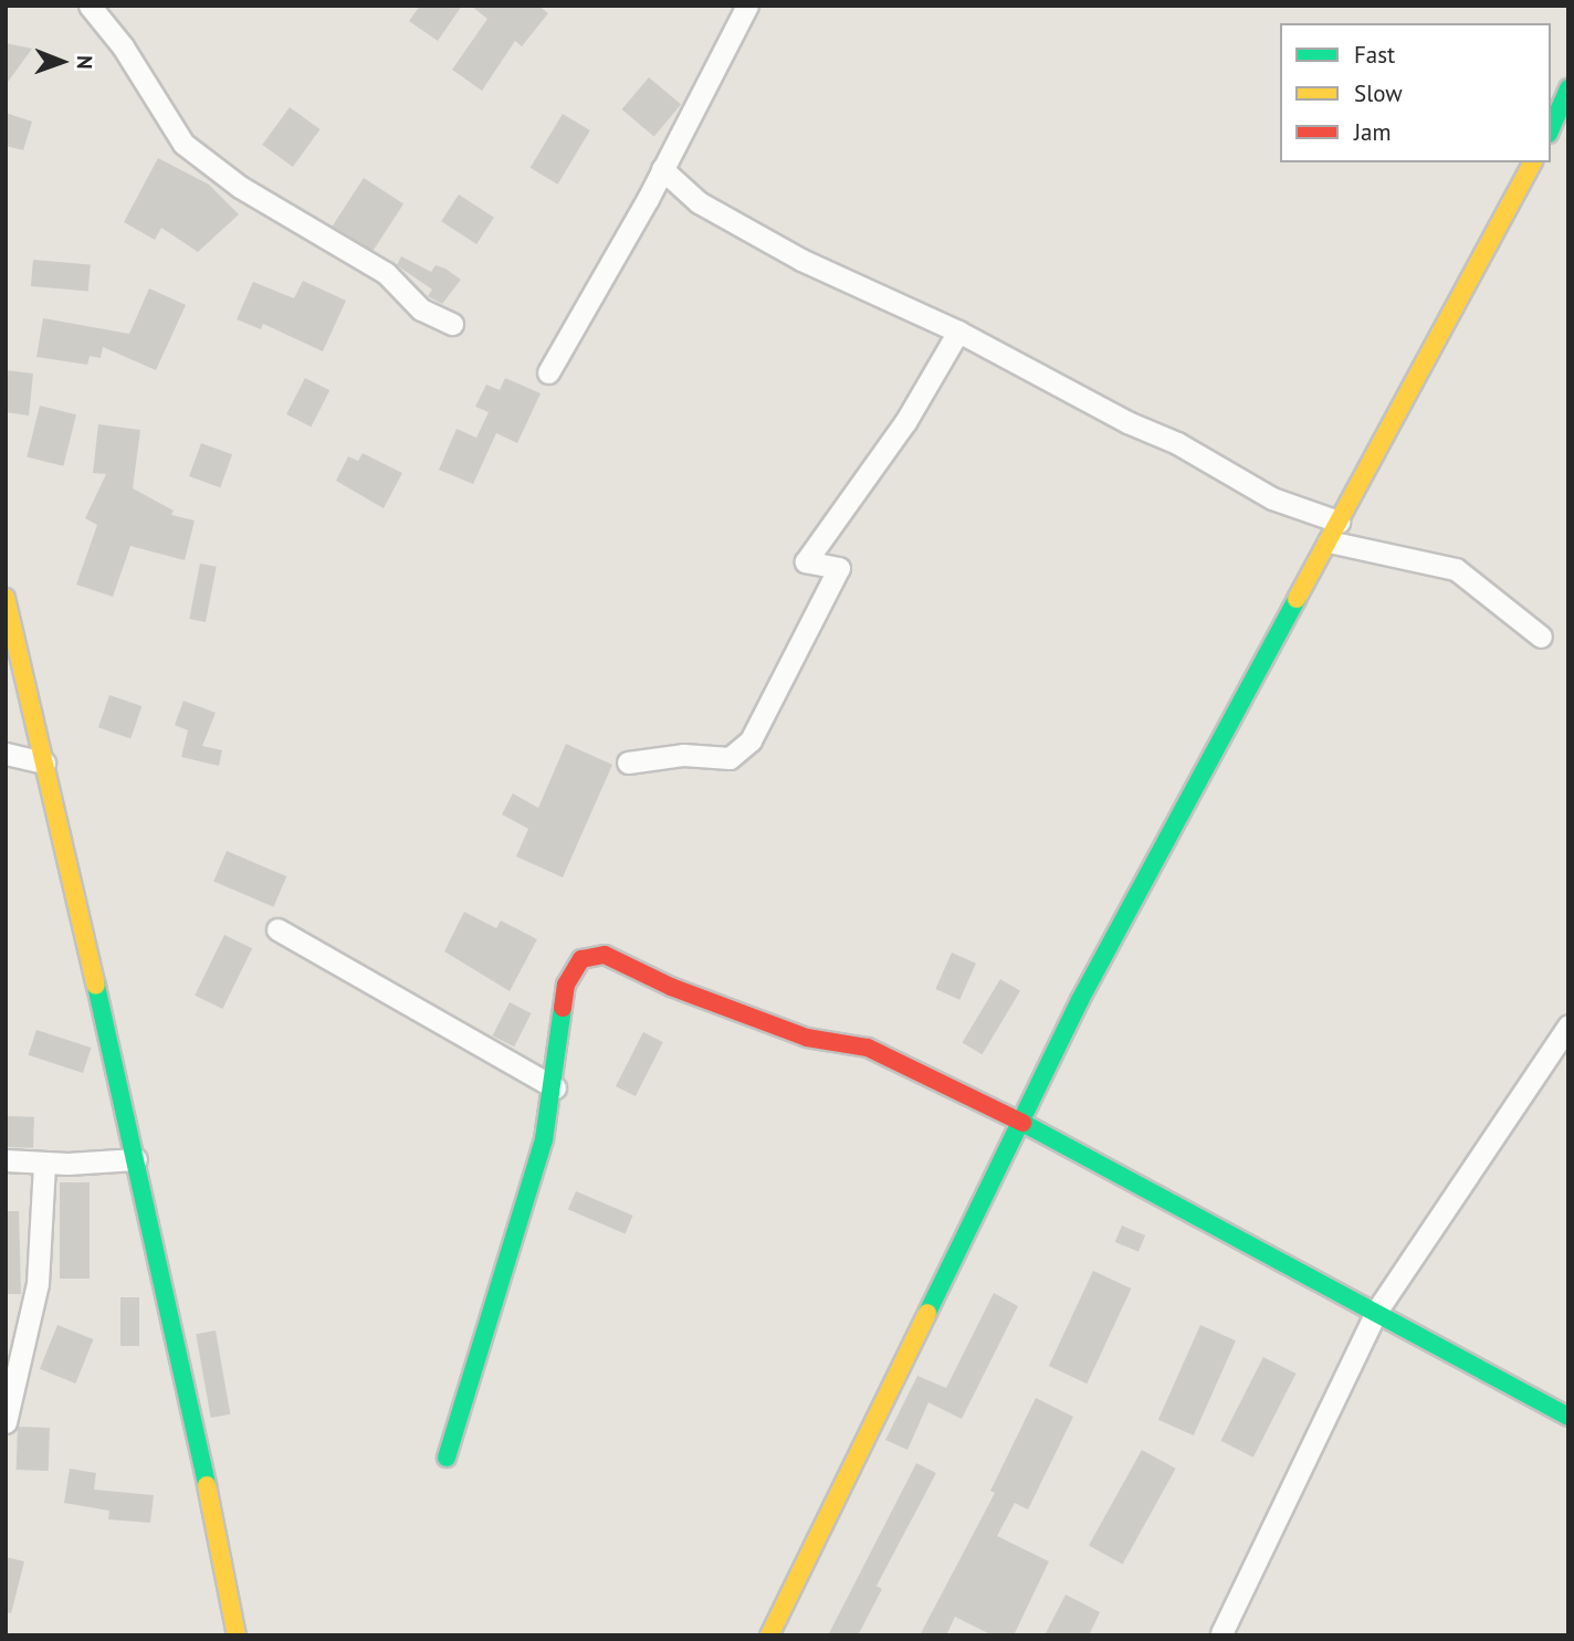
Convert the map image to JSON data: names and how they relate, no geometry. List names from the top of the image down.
{
  "legend": ["Fast", "Slow", "Jam"],
  "north": "right"
}
